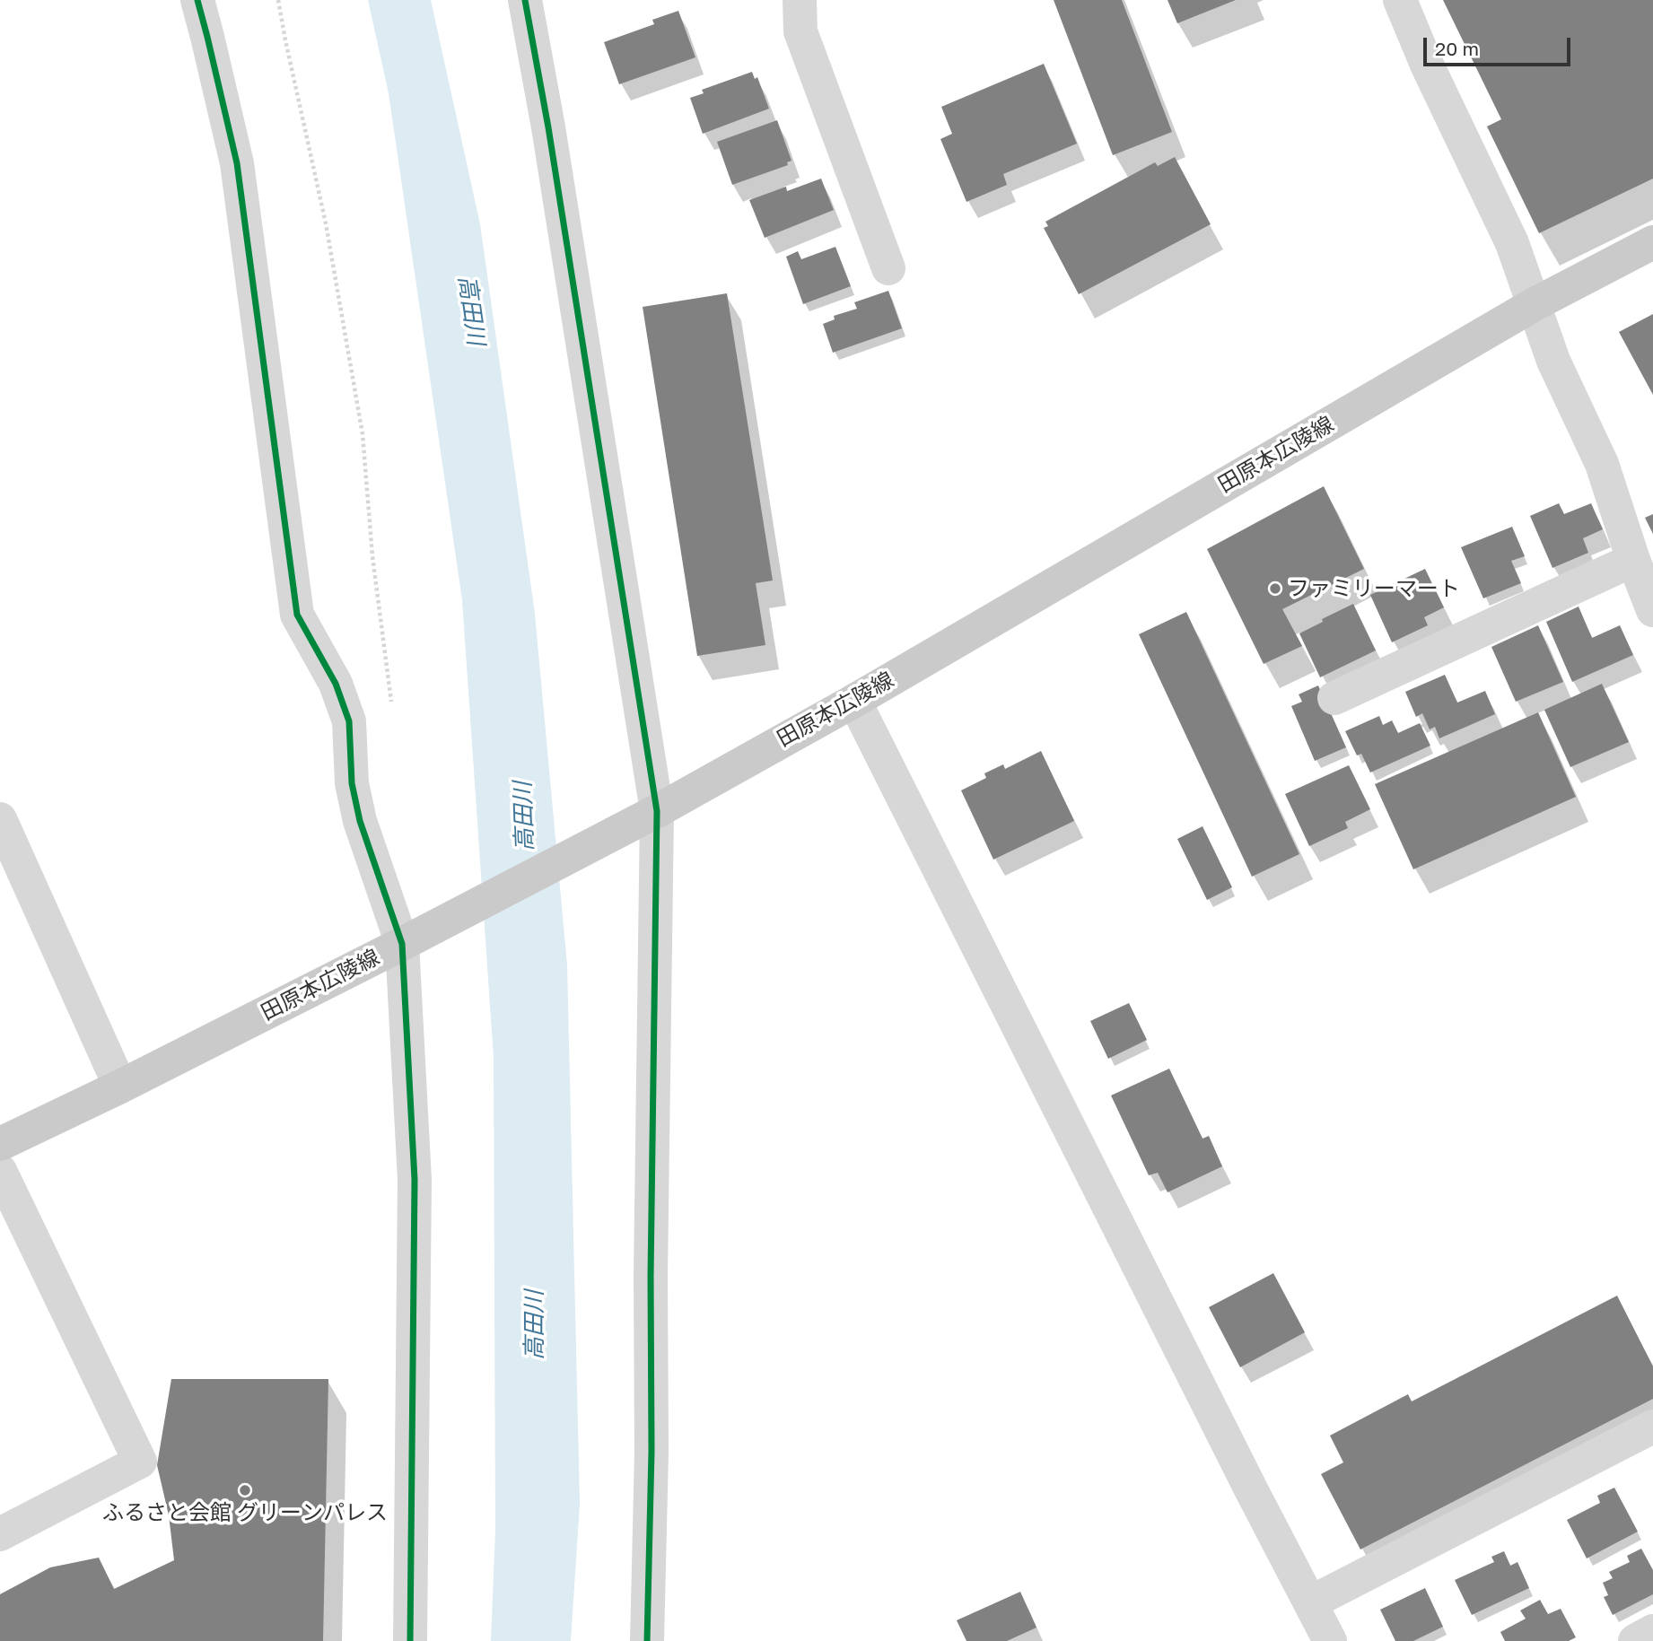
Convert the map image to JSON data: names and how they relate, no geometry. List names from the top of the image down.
{
  "streets": {
    "main road": ["田原本広陵線"]
  },
  "water": ["高田川"],
  "places": ["ファミリーマート", "ふるさと会館 グリーンパレス"],
  "scale_bar": "20 m"
}
